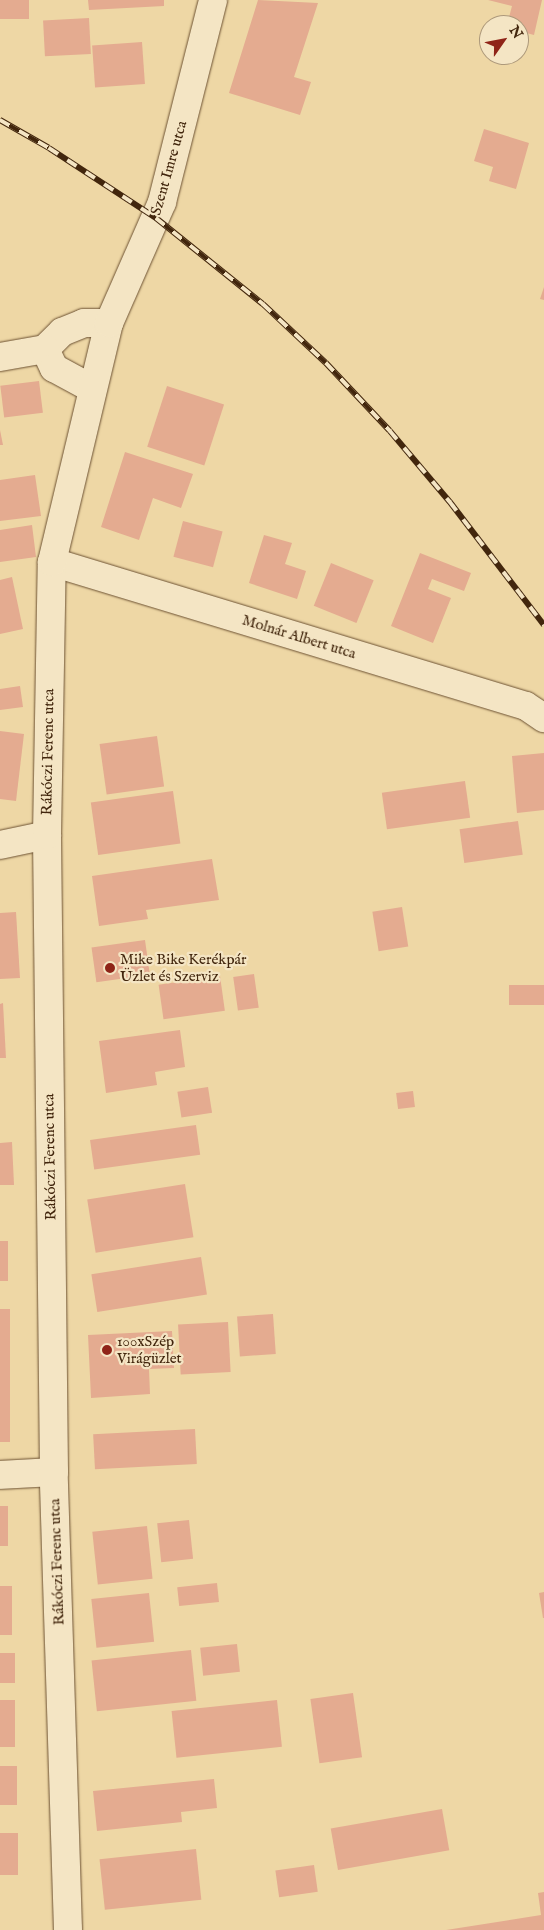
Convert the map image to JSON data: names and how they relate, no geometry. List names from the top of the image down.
{
  "streets": {
    "street": ["Szent Imre utca", "Molnár Albert utca", "Rákóczi Ferenc utca"]
  },
  "crossings": [
    ["Szent Imre utca", "Rákóczi Ferenc utca"],
    ["Molnár Albert utca", "Rákóczi Ferenc utca"]
  ],
  "places": ["Mike Bike Kerékpár Üzlet és Szerviz", "100xSzép Virágüzlet"],
  "north": "top right"
}
